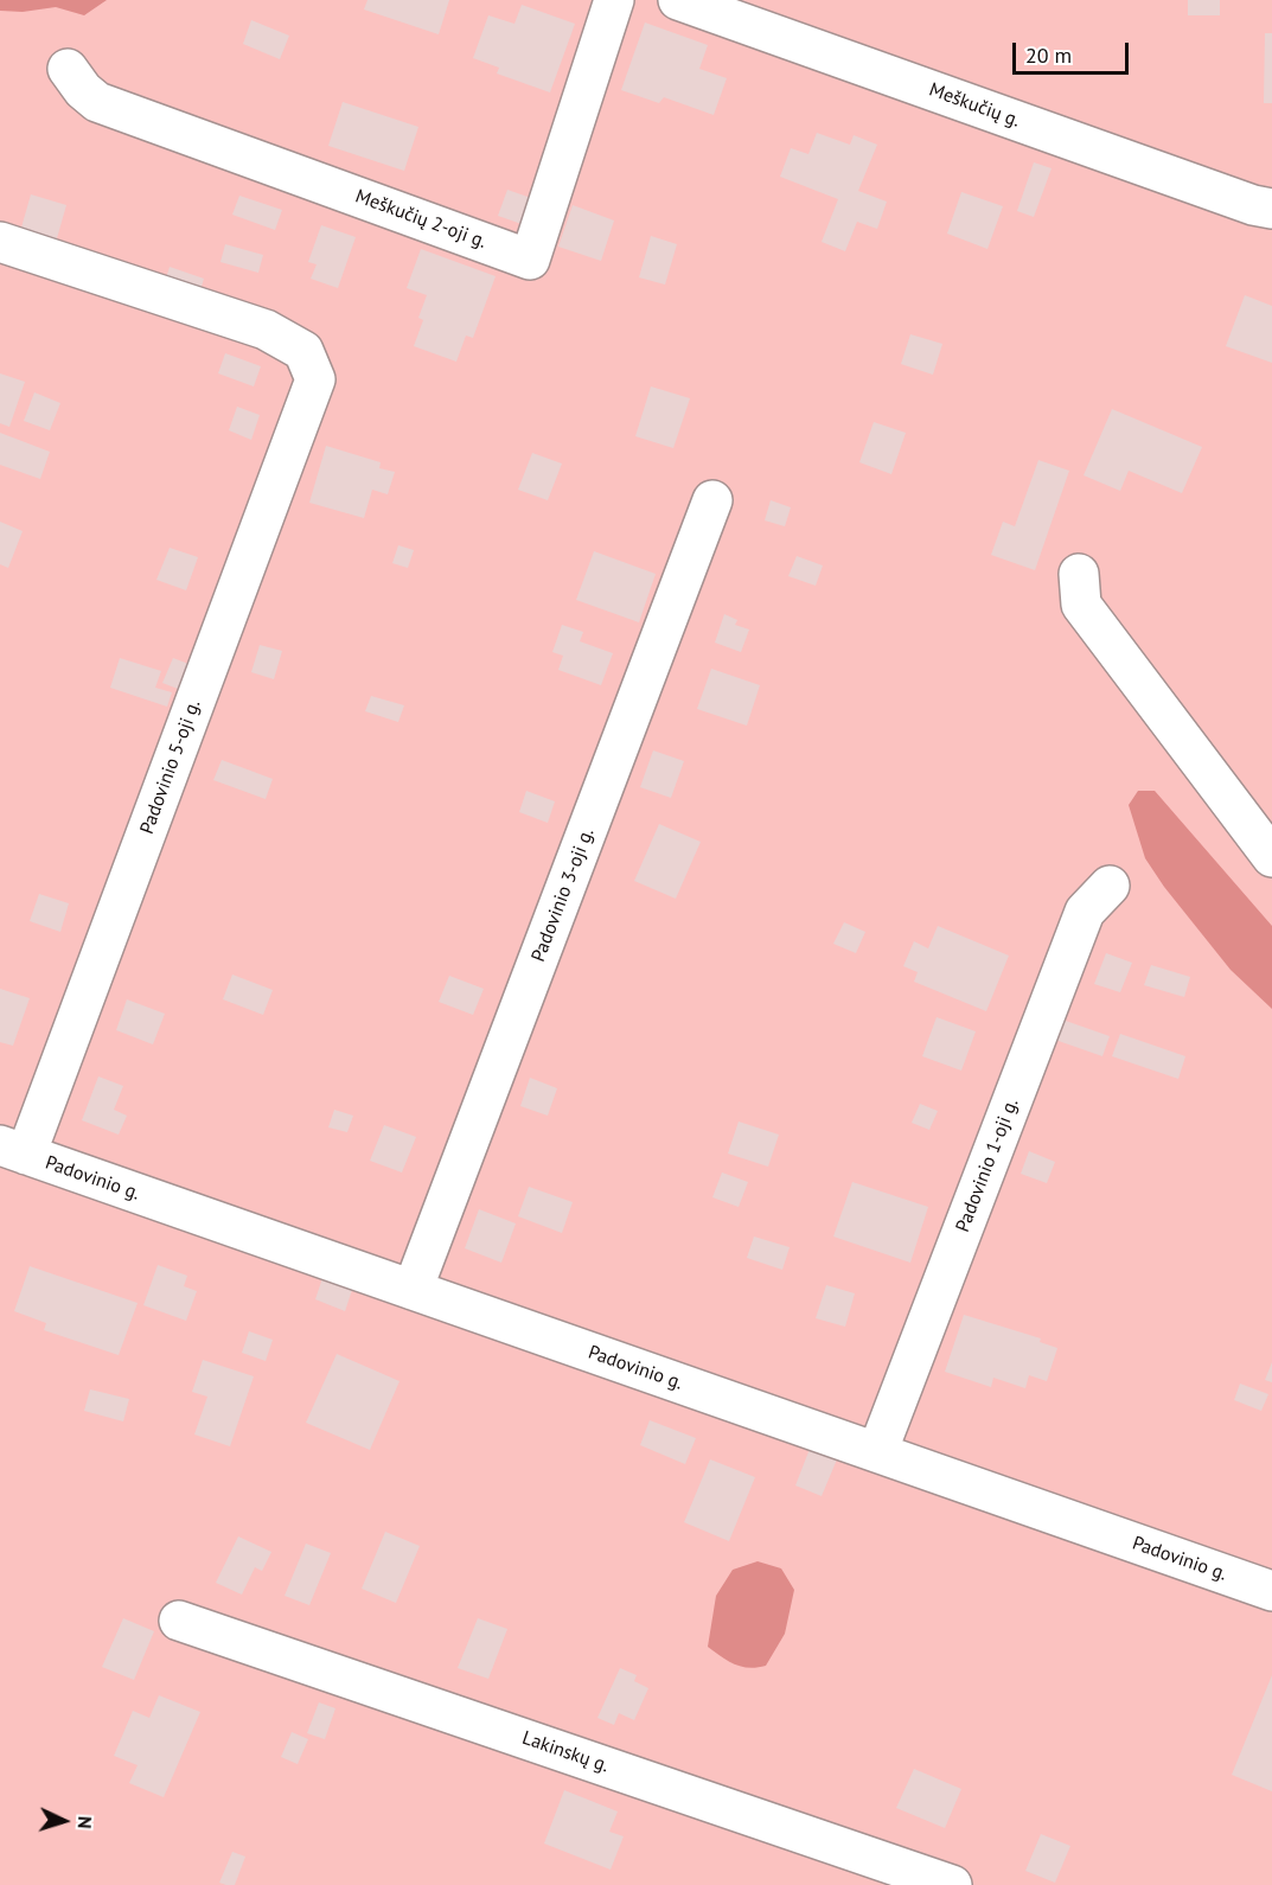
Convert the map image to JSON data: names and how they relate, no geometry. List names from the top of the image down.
{
  "streets": {
    "street": [
      "Meškučių g.",
      "Meškučių 2-oji g.",
      "Padovinio 5-oji g.",
      "Padovinio 3-oji g.",
      "Padovinio 1-oji g.",
      "Padovinio g.",
      "Lakinskų g."
    ]
  },
  "crossings": [
    ["Padovinio 5-oji g.", "Padovinio g."],
    ["Padovinio 3-oji g.", "Padovinio g."],
    ["Padovinio 1-oji g.", "Padovinio g."]
  ],
  "scale_bar": "20 m",
  "north": "right"
}
